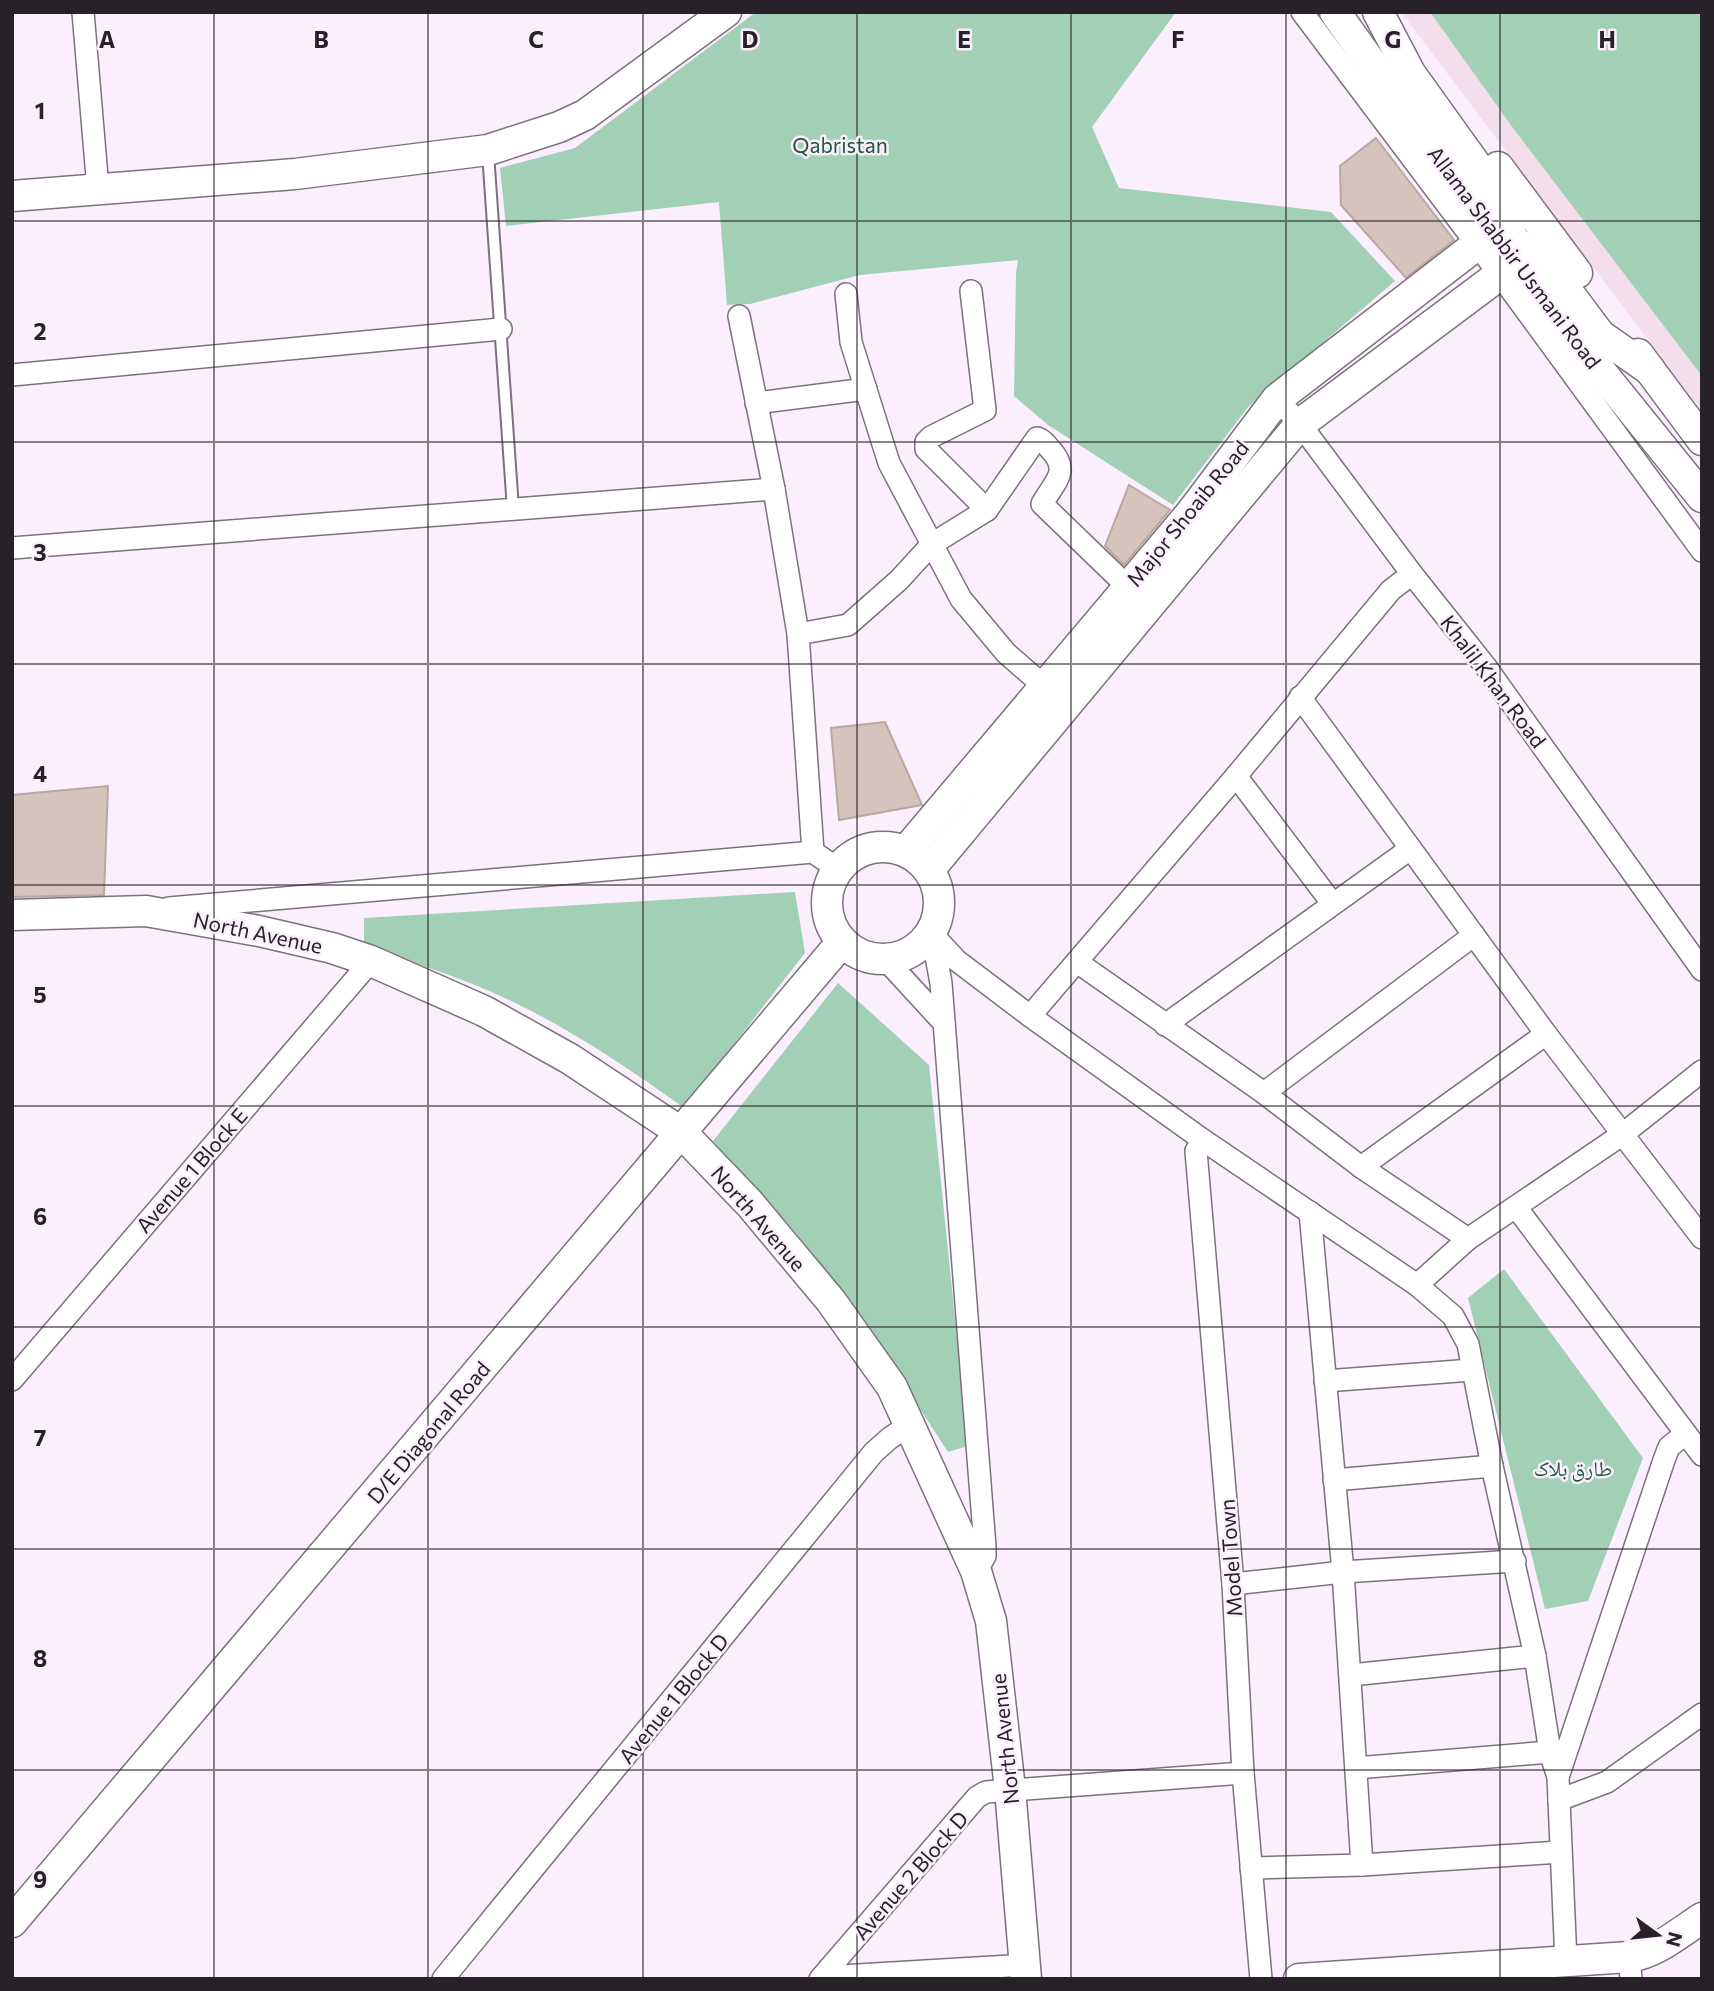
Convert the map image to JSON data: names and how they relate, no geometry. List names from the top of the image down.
{
  "streets": {
    "street": [
      "Allama Shabbir Usmani Road",
      "Major Shoaib Road",
      "Khalil Khan Road",
      "North Avenue",
      "Avenue 1 Block E",
      "D/E Diagonal Road",
      "Model Town",
      "Avenue 1 Block D",
      "Avenue 2 Block D"
    ]
  },
  "crossings": [
    ["Allama Shabbir Usmani Road", "Major Shoaib Road"],
    ["Major Shoaib Road", "Khalil Khan Road"],
    ["Major Shoaib Road", "D/E Diagonal Road"],
    ["North Avenue", "Avenue 1 Block E"],
    ["North Avenue", "D/E Diagonal Road"],
    ["North Avenue", "Avenue 1 Block D"],
    ["North Avenue", "Avenue 2 Block D"],
    ["Model Town", "Avenue 2 Block D"]
  ],
  "parks": ["Qabristan", "طارق بلاک"],
  "north": "right",
  "grid": {
    "columns": [
      "A",
      "B",
      "C",
      "D",
      "E",
      "F",
      "G",
      "H"
    ],
    "rows": [
      "1",
      "2",
      "3",
      "4",
      "5",
      "6",
      "7",
      "8",
      "9"
    ]
  }
}
